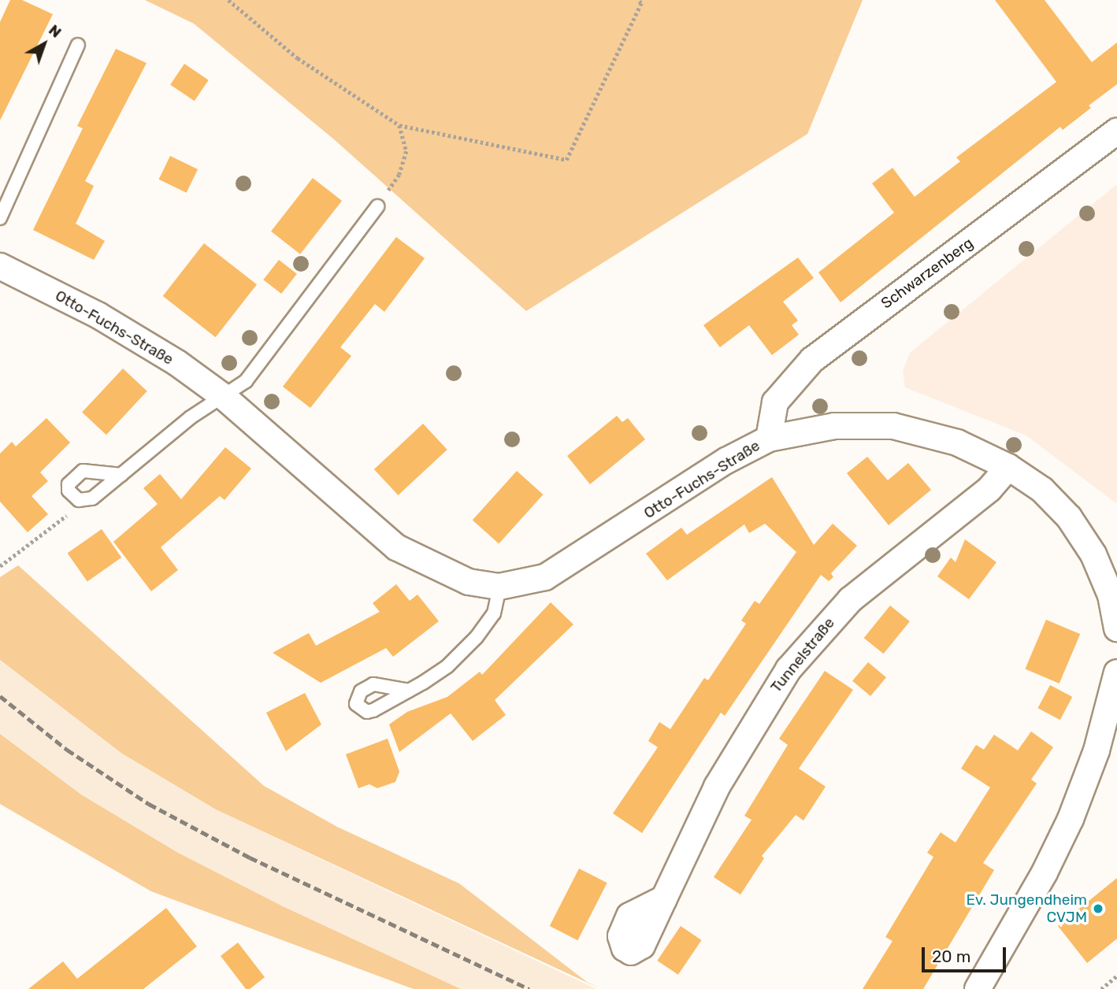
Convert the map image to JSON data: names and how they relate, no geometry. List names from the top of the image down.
{
  "streets": {
    "street": ["Schwarzenberg", "Otto-Fuchs-Straße", "Tunnelstraße"]
  },
  "crossings": [
    ["Schwarzenberg", "Otto-Fuchs-Straße"],
    ["Otto-Fuchs-Straße", "Tunnelstraße"]
  ],
  "places": ["Ev. Jungendheim CVJM"],
  "scale_bar": "20 m",
  "north": "top right"
}
